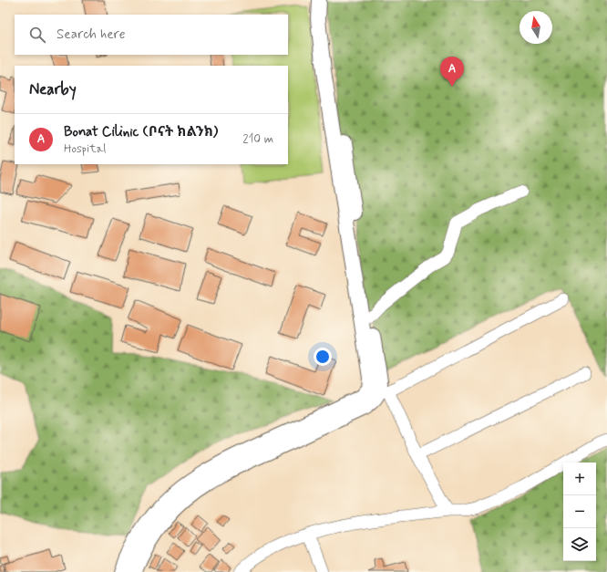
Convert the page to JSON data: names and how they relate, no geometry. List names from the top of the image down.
{
  "north": "top",
  "page": {
    "search": "Search here",
    "pins": "A",
    "heading": "Nearby",
    "list": [
      {
        "mark": "A",
        "name": "Bonat Cilinic (ቦናት ክልንክ)",
        "note": "Hospital",
        "value": "210 m"
      }
    ],
    "map_buttons": ["+", "−"]
  }
}
